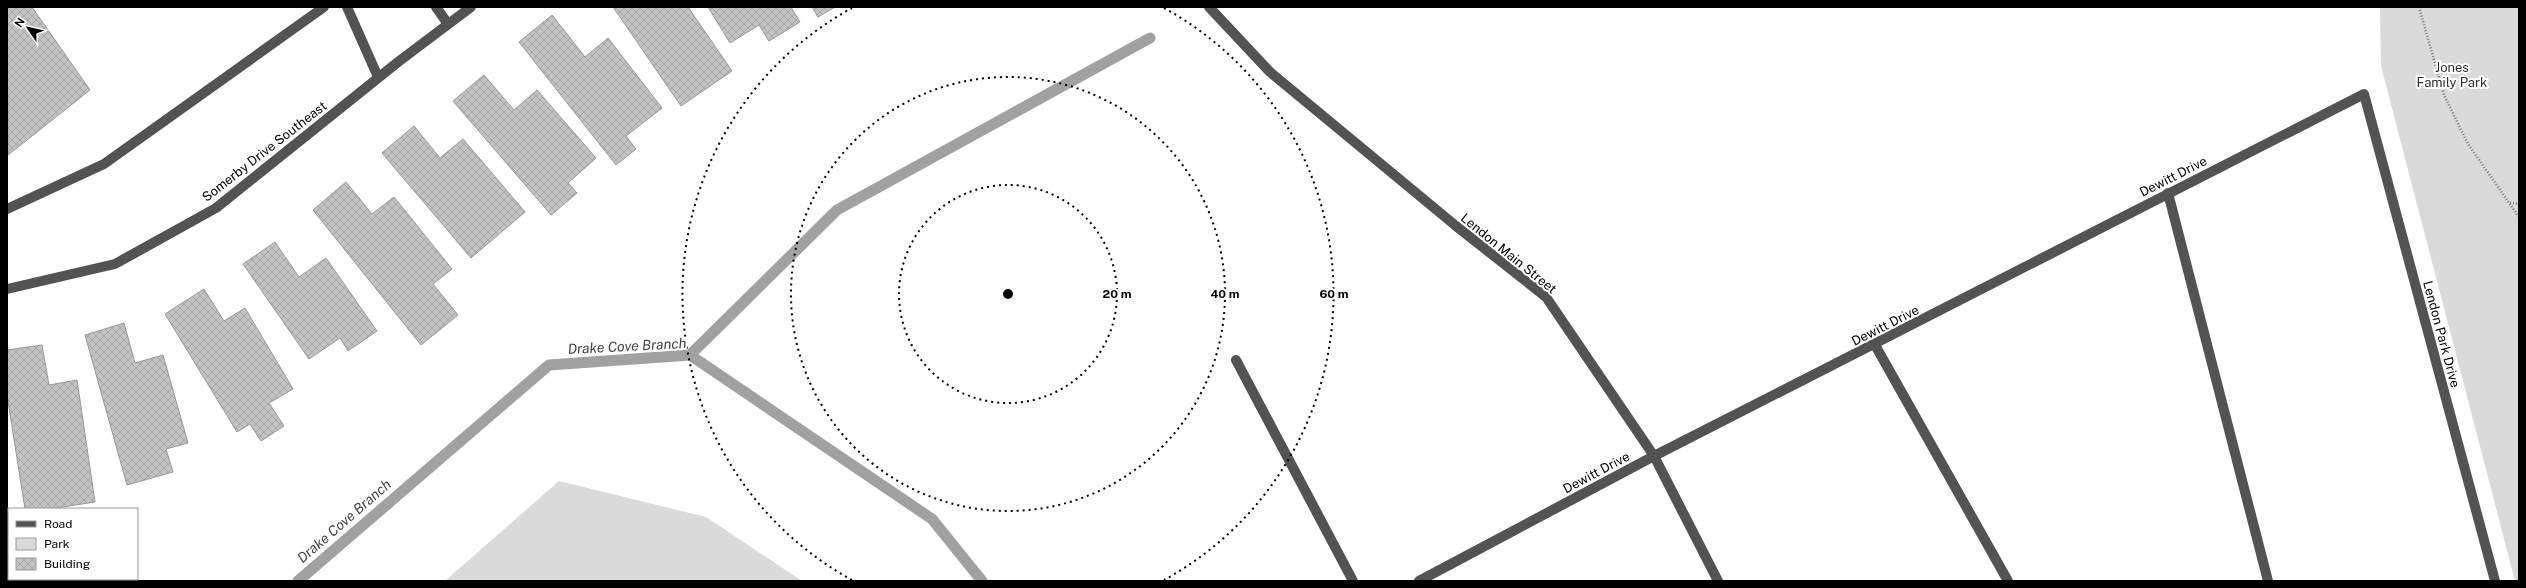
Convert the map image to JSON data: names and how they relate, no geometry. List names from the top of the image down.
{
  "streets": {
    "street": [
      "Somerby Drive Southeast",
      "Dewitt Drive",
      "Lendon Main Street",
      "Lendon Park Drive"
    ]
  },
  "crossings": [
    ["Dewitt Drive", "Lendon Main Street"],
    ["Dewitt Drive", "Lendon Park Drive"]
  ],
  "water": ["Drake Cove Branch"],
  "parks": ["Jones Family Park"],
  "legend": ["Road", "Park", "Building"],
  "north": "top left",
  "rings": ["20 m", "40 m", "60 m"]
}
